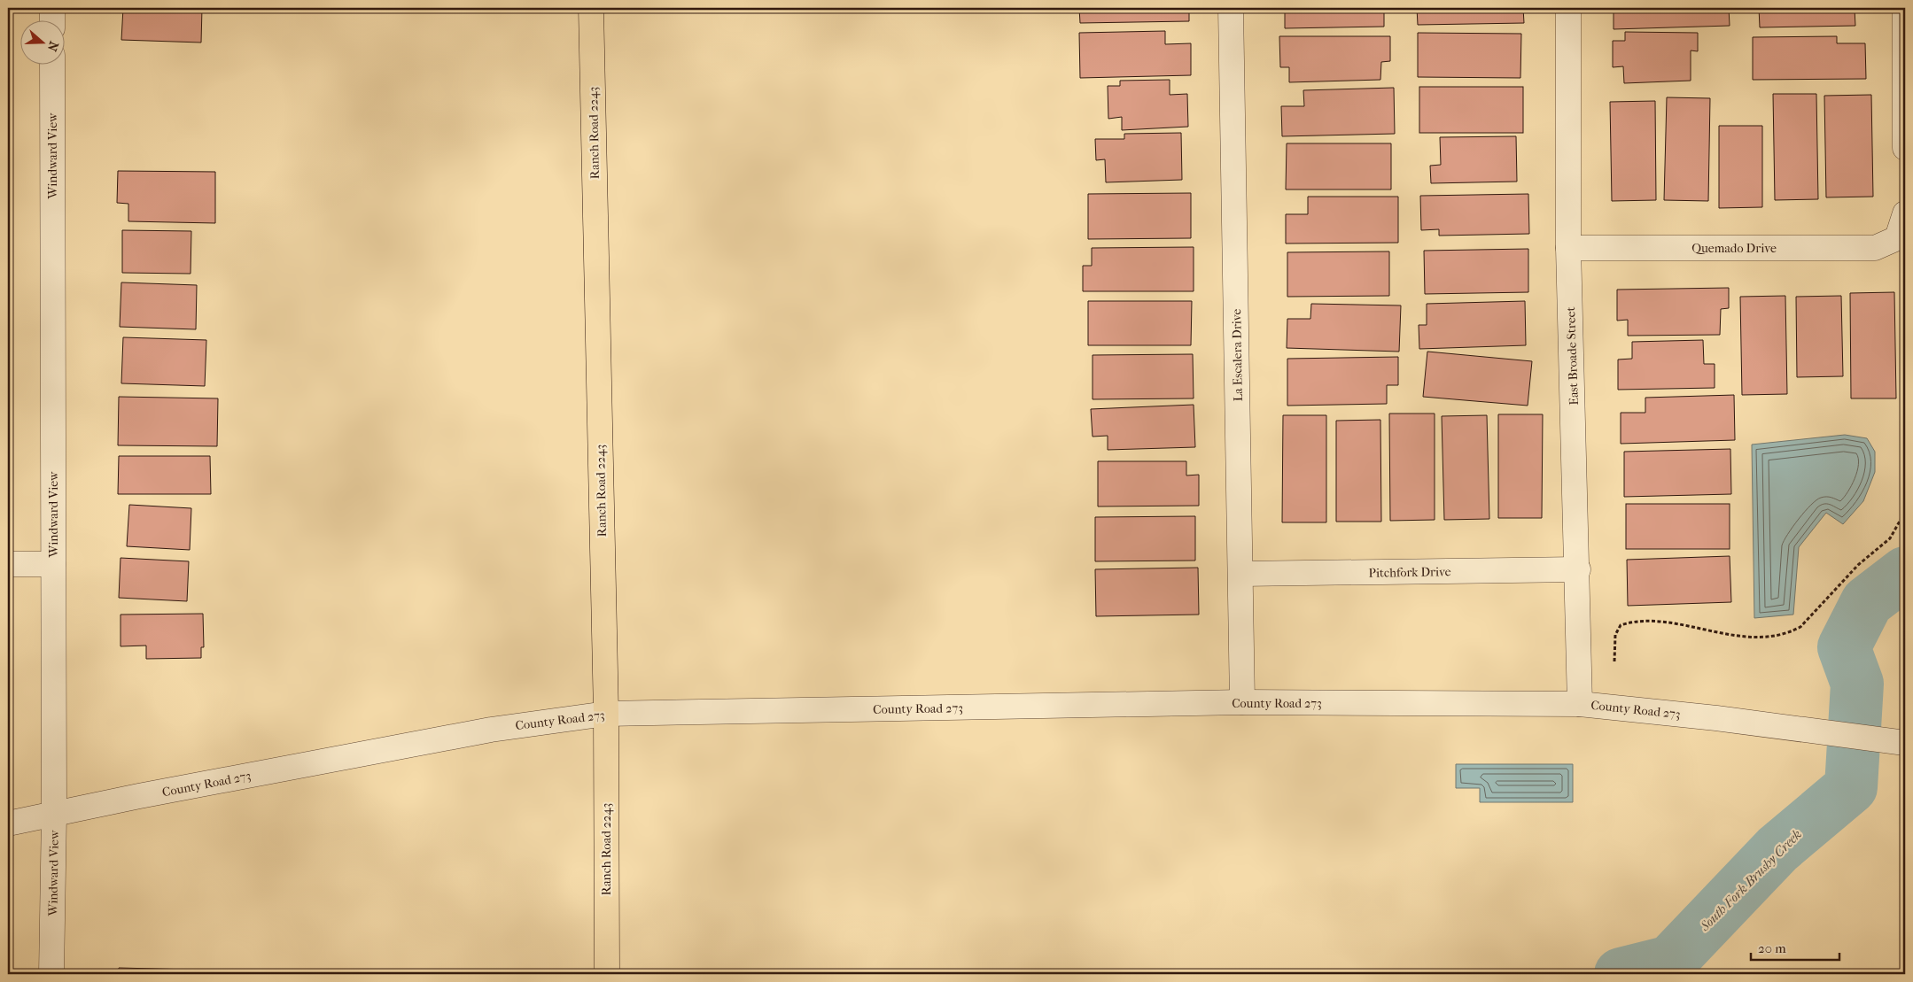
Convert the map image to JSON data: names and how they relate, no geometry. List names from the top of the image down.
{
  "streets": {
    "main road": ["Ranch Road 2243"],
    "street": [
      "Windward View",
      "Quemado Drive",
      "La Escalera Drive",
      "East Broade Street",
      "Pitchfork Drive",
      "County Road 273"
    ]
  },
  "crossings": [
    ["Ranch Road 2243", "County Road 273"],
    ["Windward View", "County Road 273"],
    ["Quemado Drive", "East Broade Street"],
    ["La Escalera Drive", "Pitchfork Drive"],
    ["La Escalera Drive", "County Road 273"],
    ["East Broade Street", "Pitchfork Drive"],
    ["East Broade Street", "County Road 273"]
  ],
  "water": ["South Fork Brushy Creek"],
  "scale_bar": "20 m",
  "north": "right"
}
